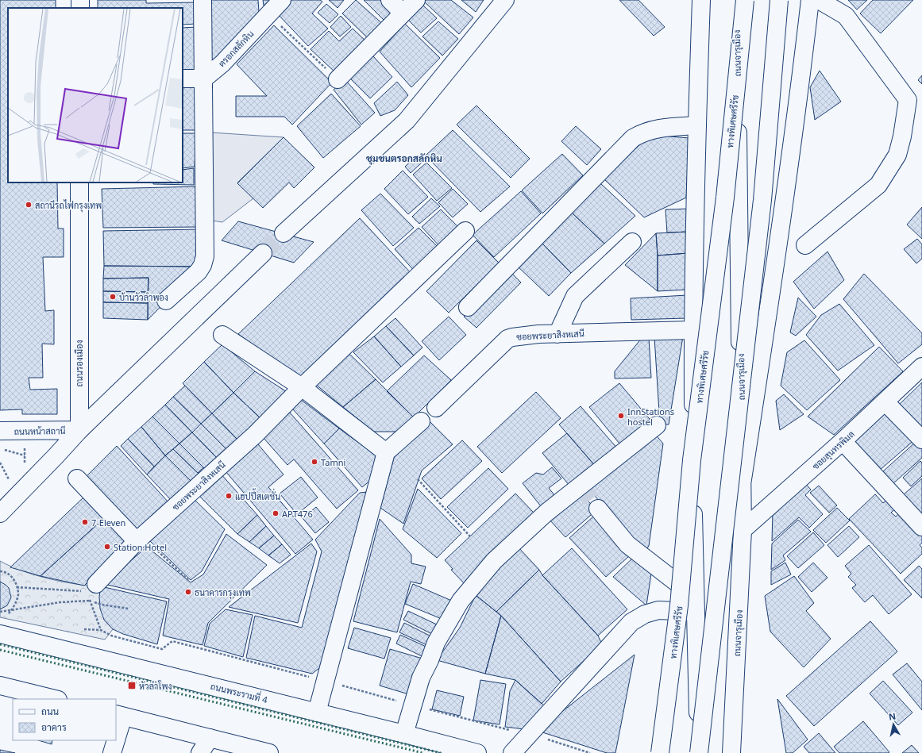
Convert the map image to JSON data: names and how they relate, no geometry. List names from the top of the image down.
{
  "streets": {
    "main road": [
      "ตรอกสลักหิน",
      "ถนนจารุเมือง",
      "ทางพิเศษศรีรัช",
      "ซอยพระยาสิงหเสนี",
      "ถนนรองเมือง",
      "ถนนหน้าสถานี",
      "ซอยสุนทรพิมล",
      "ถนนพระรามที่ 4"
    ]
  },
  "crossings": [
    ["ถนนจารุเมือง", "ซอยสุนทรพิมล"],
    ["ถนนรองเมือง", "ถนนหน้าสถานี"]
  ],
  "districts": ["ชุมชนตรอกสลักหิน"],
  "places": {
    "other": [
      "สถานีรถไฟกรุงเทพ",
      "บ้านวัวลำพอง",
      "InnStations hostel",
      "Tamni",
      "แฮปปี้สเตชั่น",
      "APT476",
      "7-Eleven",
      "Station Hotel",
      "ธนาคารกรุงเทพ"
    ],
    "transit": ["หัวลำโพง"]
  },
  "legend": ["ถนน", "อาคาร"],
  "north": "top"
}
